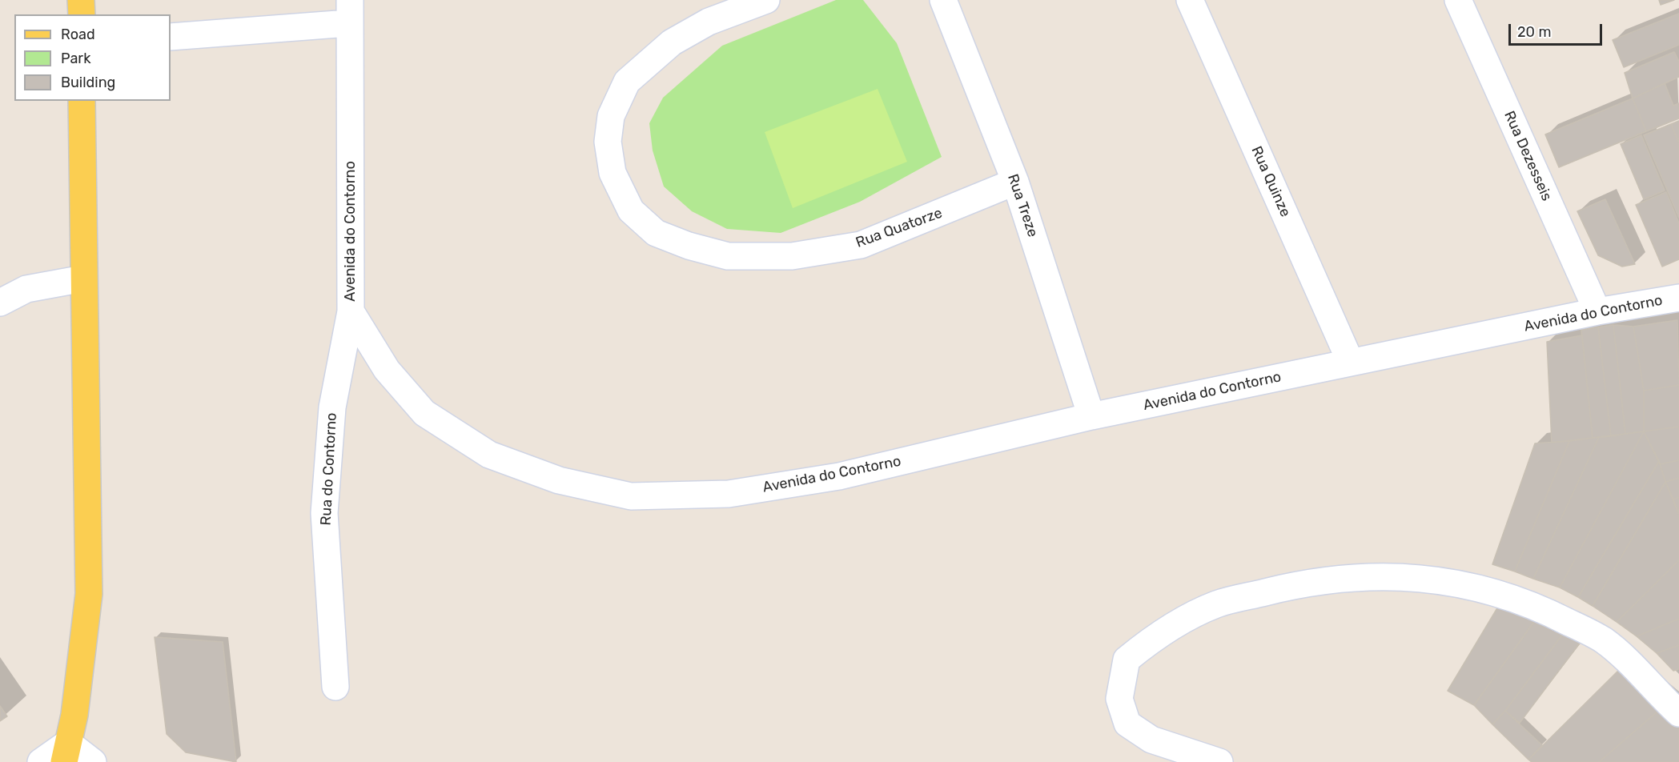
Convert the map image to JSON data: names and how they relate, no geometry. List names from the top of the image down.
{
  "streets": {
    "street": [
      "Rua Dezesseis",
      "Rua Quinze",
      "Rua Treze",
      "Rua Quatorze",
      "Avenida do Contorno",
      "Rua do Contorno"
    ]
  },
  "crossings": [
    ["Rua Dezesseis", "Avenida do Contorno"],
    ["Rua Quinze", "Avenida do Contorno"],
    ["Rua Treze", "Rua Quatorze"],
    ["Rua Treze", "Avenida do Contorno"],
    ["Avenida do Contorno", "Rua do Contorno"]
  ],
  "legend": ["Road", "Park", "Building"],
  "scale_bar": "20 m"
}
